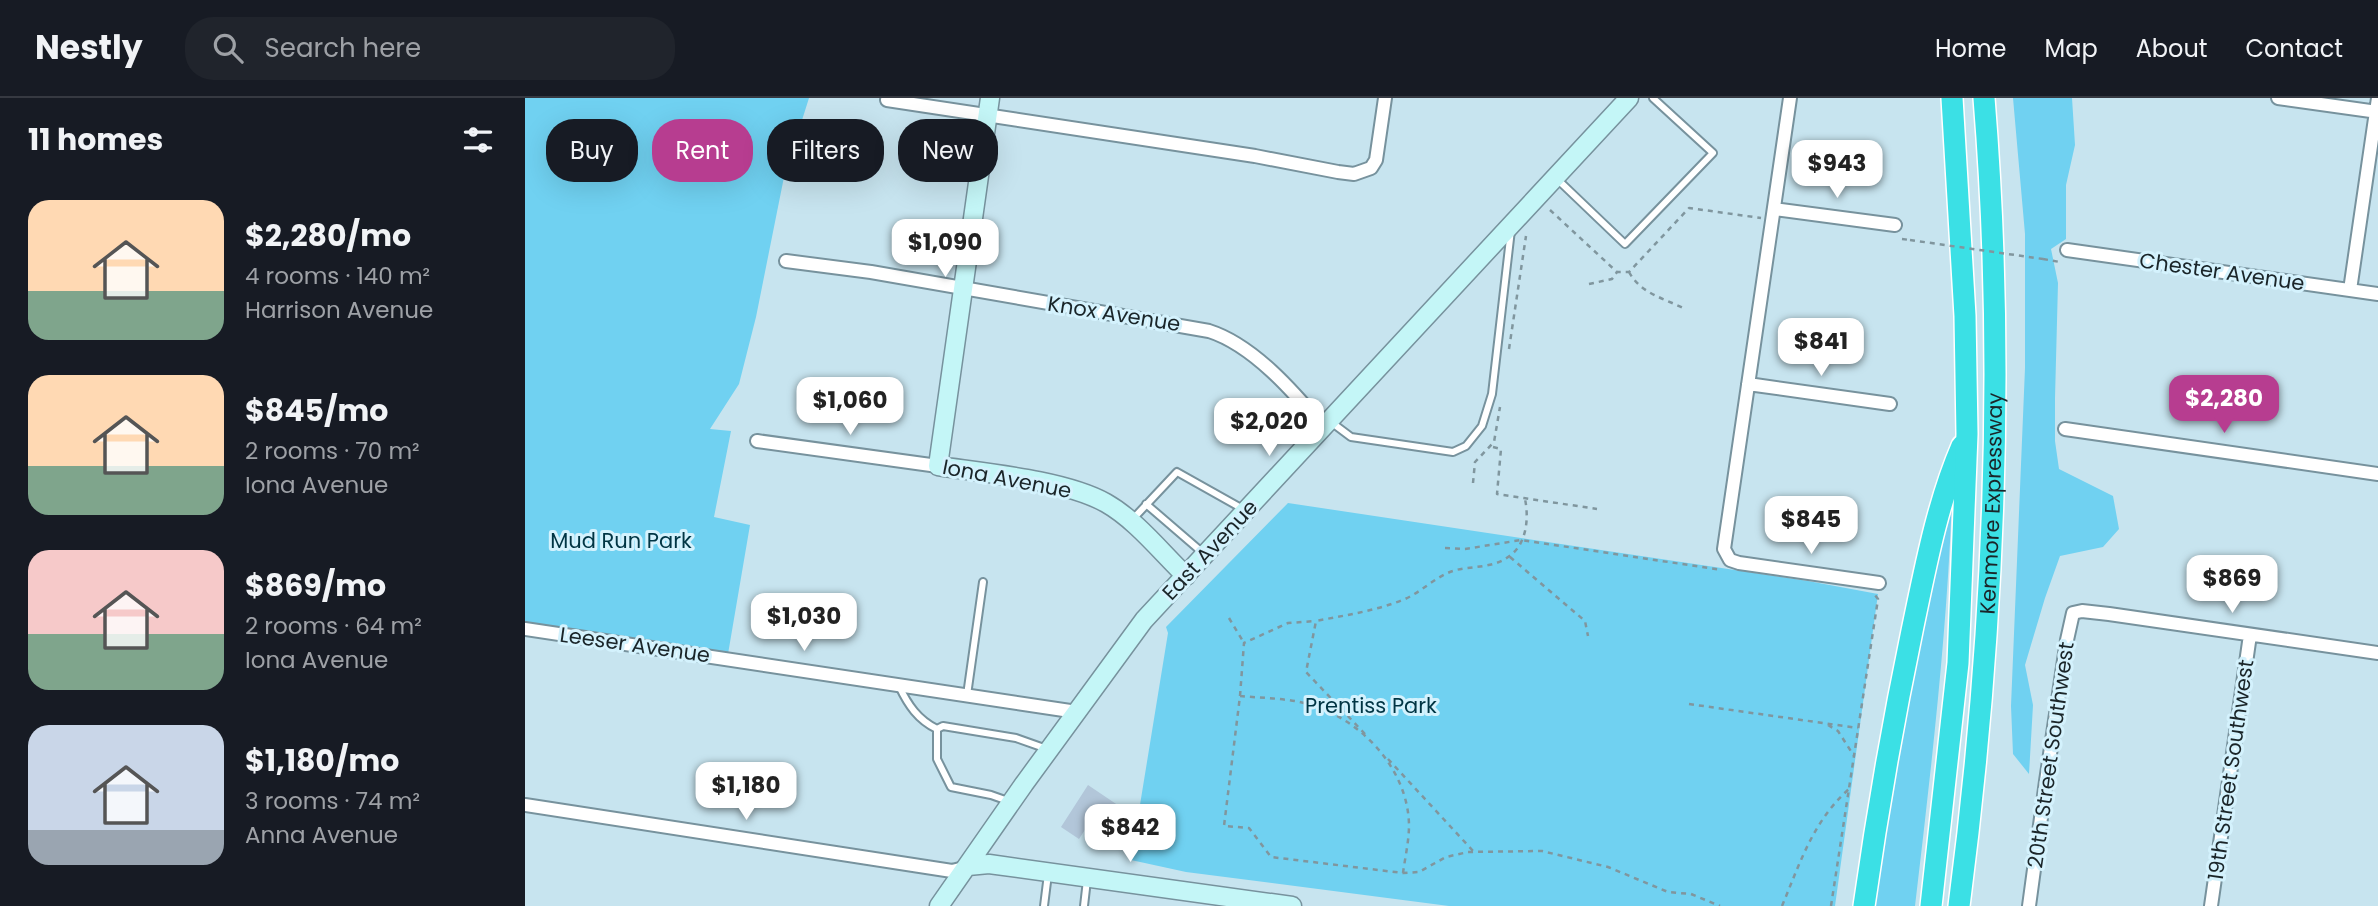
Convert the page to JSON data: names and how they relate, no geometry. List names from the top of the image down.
{
  "streets": {
    "highway": ["Kenmore Expressway"],
    "main road": ["Iona Avenue", "East Avenue"],
    "street": [
      "Chester Avenue",
      "Knox Avenue",
      "Leeser Avenue",
      "20th Street Southwest",
      "19th Street Southwest"
    ]
  },
  "crossings": [
    ["Knox Avenue", "East Avenue"],
    ["Iona Avenue", "East Avenue"],
    ["East Avenue", "Leeser Avenue"],
    ["20th Street Southwest", "19th Street Southwest"]
  ],
  "parks": ["Mud Run Park", "Prentiss Park"],
  "page": {
    "header": "Nestly",
    "search": "Search here",
    "nav": [
      "Home",
      "Map",
      "About",
      "Contact"
    ],
    "heading": "11 homes",
    "chip": [
      "Buy",
      "Rent",
      "Filters",
      "New"
    ],
    "price": [
      "$943",
      "$1,090",
      "$841",
      "$2,280",
      "$1,060",
      "$2,020",
      "$845",
      "$869",
      "$1,030",
      "$1,180",
      "$842"
    ],
    "list": [
      {
        "name": "$2,280/mo",
        "note": "4 rooms · 140 m² · Harrison Avenue"
      },
      {
        "name": "$845/mo",
        "note": "2 rooms · 70 m² · Iona Avenue"
      },
      {
        "name": "$869/mo",
        "note": "2 rooms · 64 m² · Iona Avenue"
      },
      {
        "name": "$1,180/mo",
        "note": "3 rooms · 74 m² · Anna Avenue"
      }
    ]
  }
}
